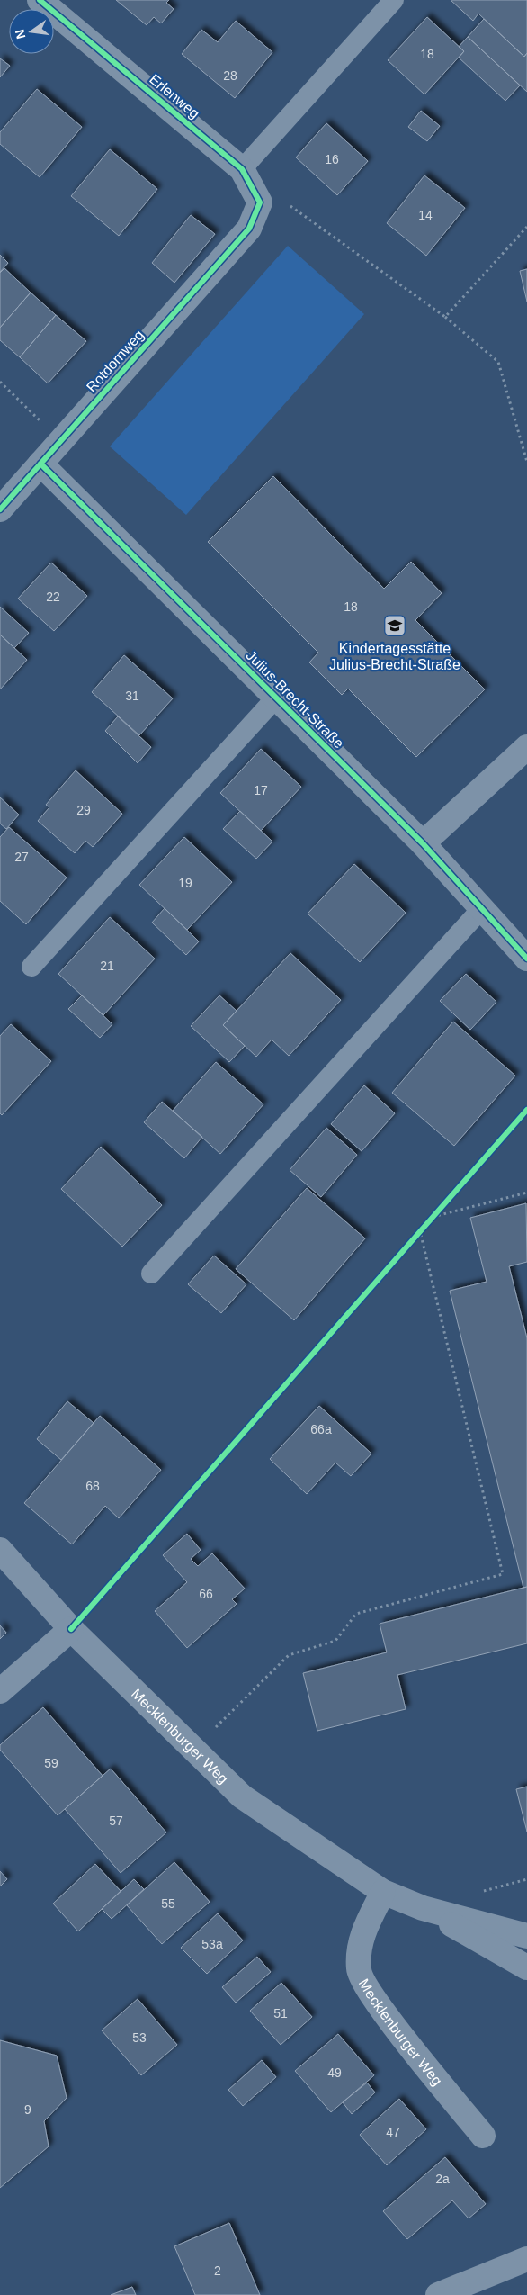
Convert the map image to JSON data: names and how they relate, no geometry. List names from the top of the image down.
{
  "streets": {
    "street": [
      "Erlenweg",
      "Rotdornweg",
      "Julius-Brecht-Straße",
      "Mecklenburger Weg"
    ]
  },
  "crossings": [
    ["Erlenweg", "Rotdornweg"],
    ["Rotdornweg", "Julius-Brecht-Straße"]
  ],
  "places": {
    "school or university": ["Kindertagesstätte Julius-Brecht-Straße"]
  },
  "house_numbers": [
    "18",
    "28",
    "16",
    "14",
    "22",
    "18",
    "31",
    "17",
    "29",
    "27",
    "19",
    "21",
    "66a",
    "68",
    "66",
    "59",
    "57",
    "55",
    "53a",
    "51",
    "53",
    "49",
    "9",
    "47",
    "2a",
    "2"
  ],
  "north": "left"
}
